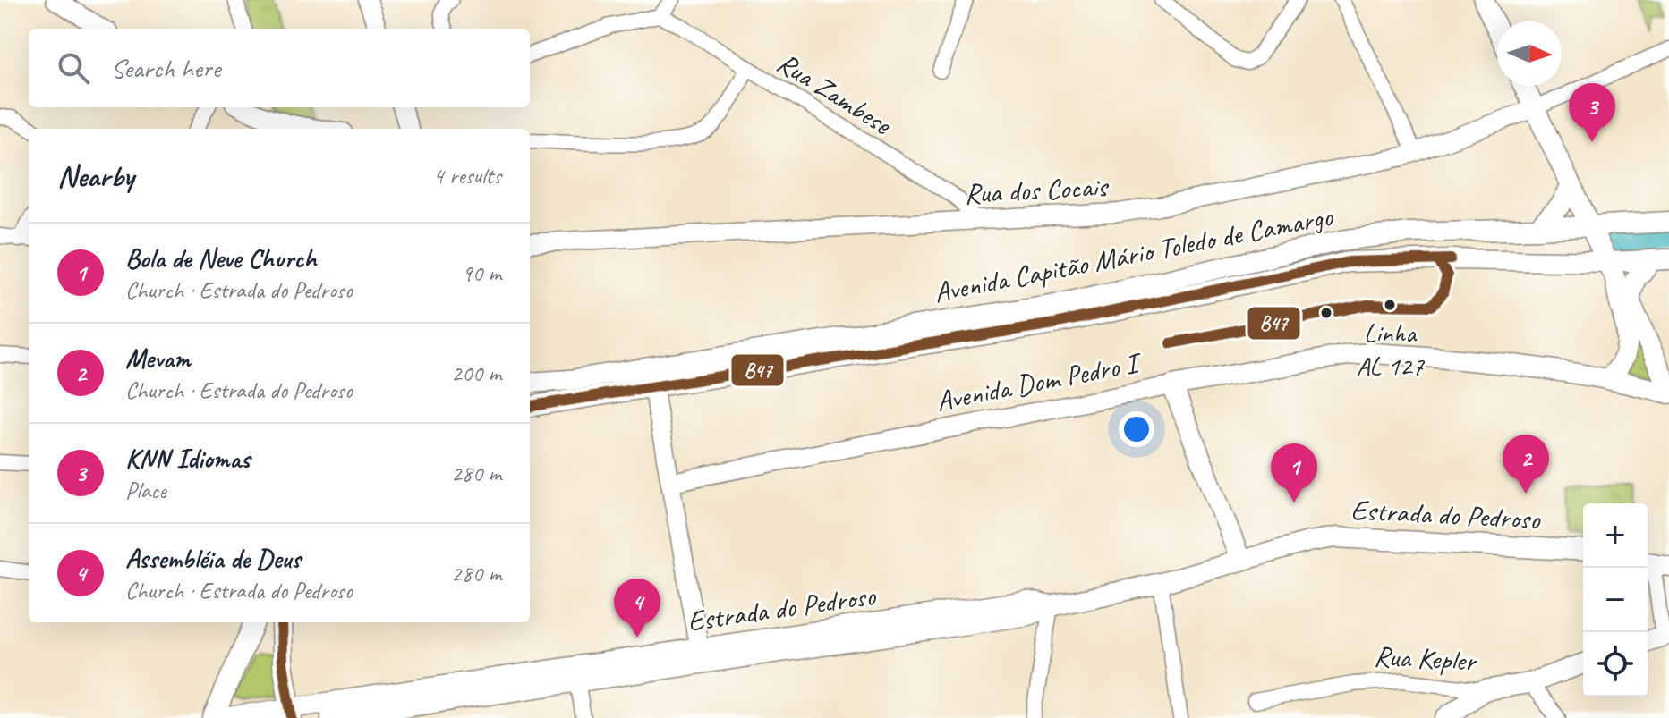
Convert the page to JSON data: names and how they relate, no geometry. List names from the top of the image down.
{
  "streets": {
    "main road": [
      "Avenida Capitão Mário Toledo de Camargo",
      "Avenida Dom Pedro I",
      "Estrada do Pedroso",
      "Rua Kepler"
    ],
    "street": ["Rua Zambese", "Rua dos Cocais"]
  },
  "crossings": [
    ["Rua Zambese", "Rua dos Cocais"]
  ],
  "places": ["Linha AL 127"],
  "lines": ["transit line B47"],
  "north": "right",
  "page": {
    "search": "Search here",
    "pins": [
      "3",
      "2",
      "1",
      "4"
    ],
    "heading": ["Nearby", "4 results"],
    "list": [
      {
        "mark": "1",
        "name": "Bola de Neve Church",
        "note": "Church · Estrada do Pedroso",
        "value": "90 m"
      },
      {
        "mark": "2",
        "name": "Mevam",
        "note": "Church · Estrada do Pedroso",
        "value": "200 m"
      },
      {
        "mark": "3",
        "name": "KNN Idiomas",
        "note": "Place",
        "value": "280 m"
      },
      {
        "mark": "4",
        "name": "Assembléia de Deus",
        "note": "Church · Estrada do Pedroso",
        "value": "280 m"
      }
    ],
    "map_buttons": ["+", "−"]
  }
}
